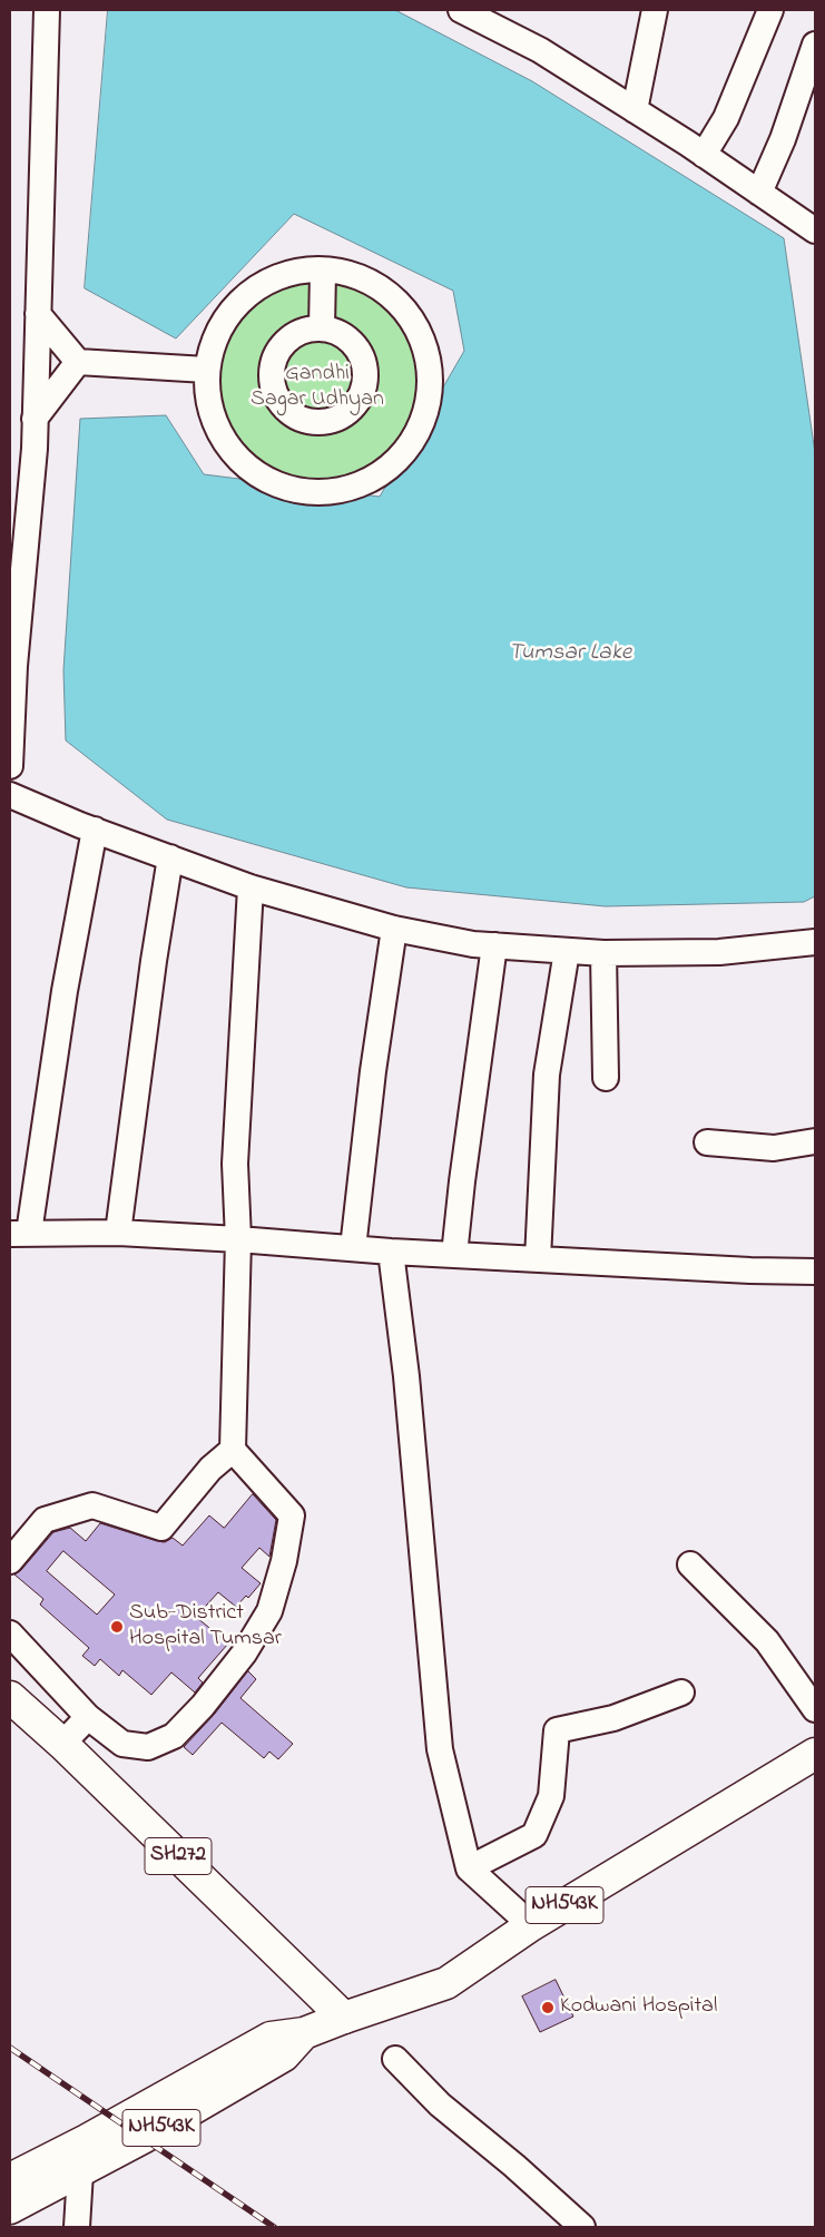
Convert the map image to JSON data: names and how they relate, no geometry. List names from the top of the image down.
{
  "streets": {
    "main road": ["SH272", "NH543K"]
  },
  "crossings": [
    ["SH272", "NH543K"]
  ],
  "water": ["Tumsar Lake"],
  "parks": ["Gandhi Sagar Udhyan"],
  "places": ["Sub-District Hospital Tumsar", "Kodwani Hospital"]
}
